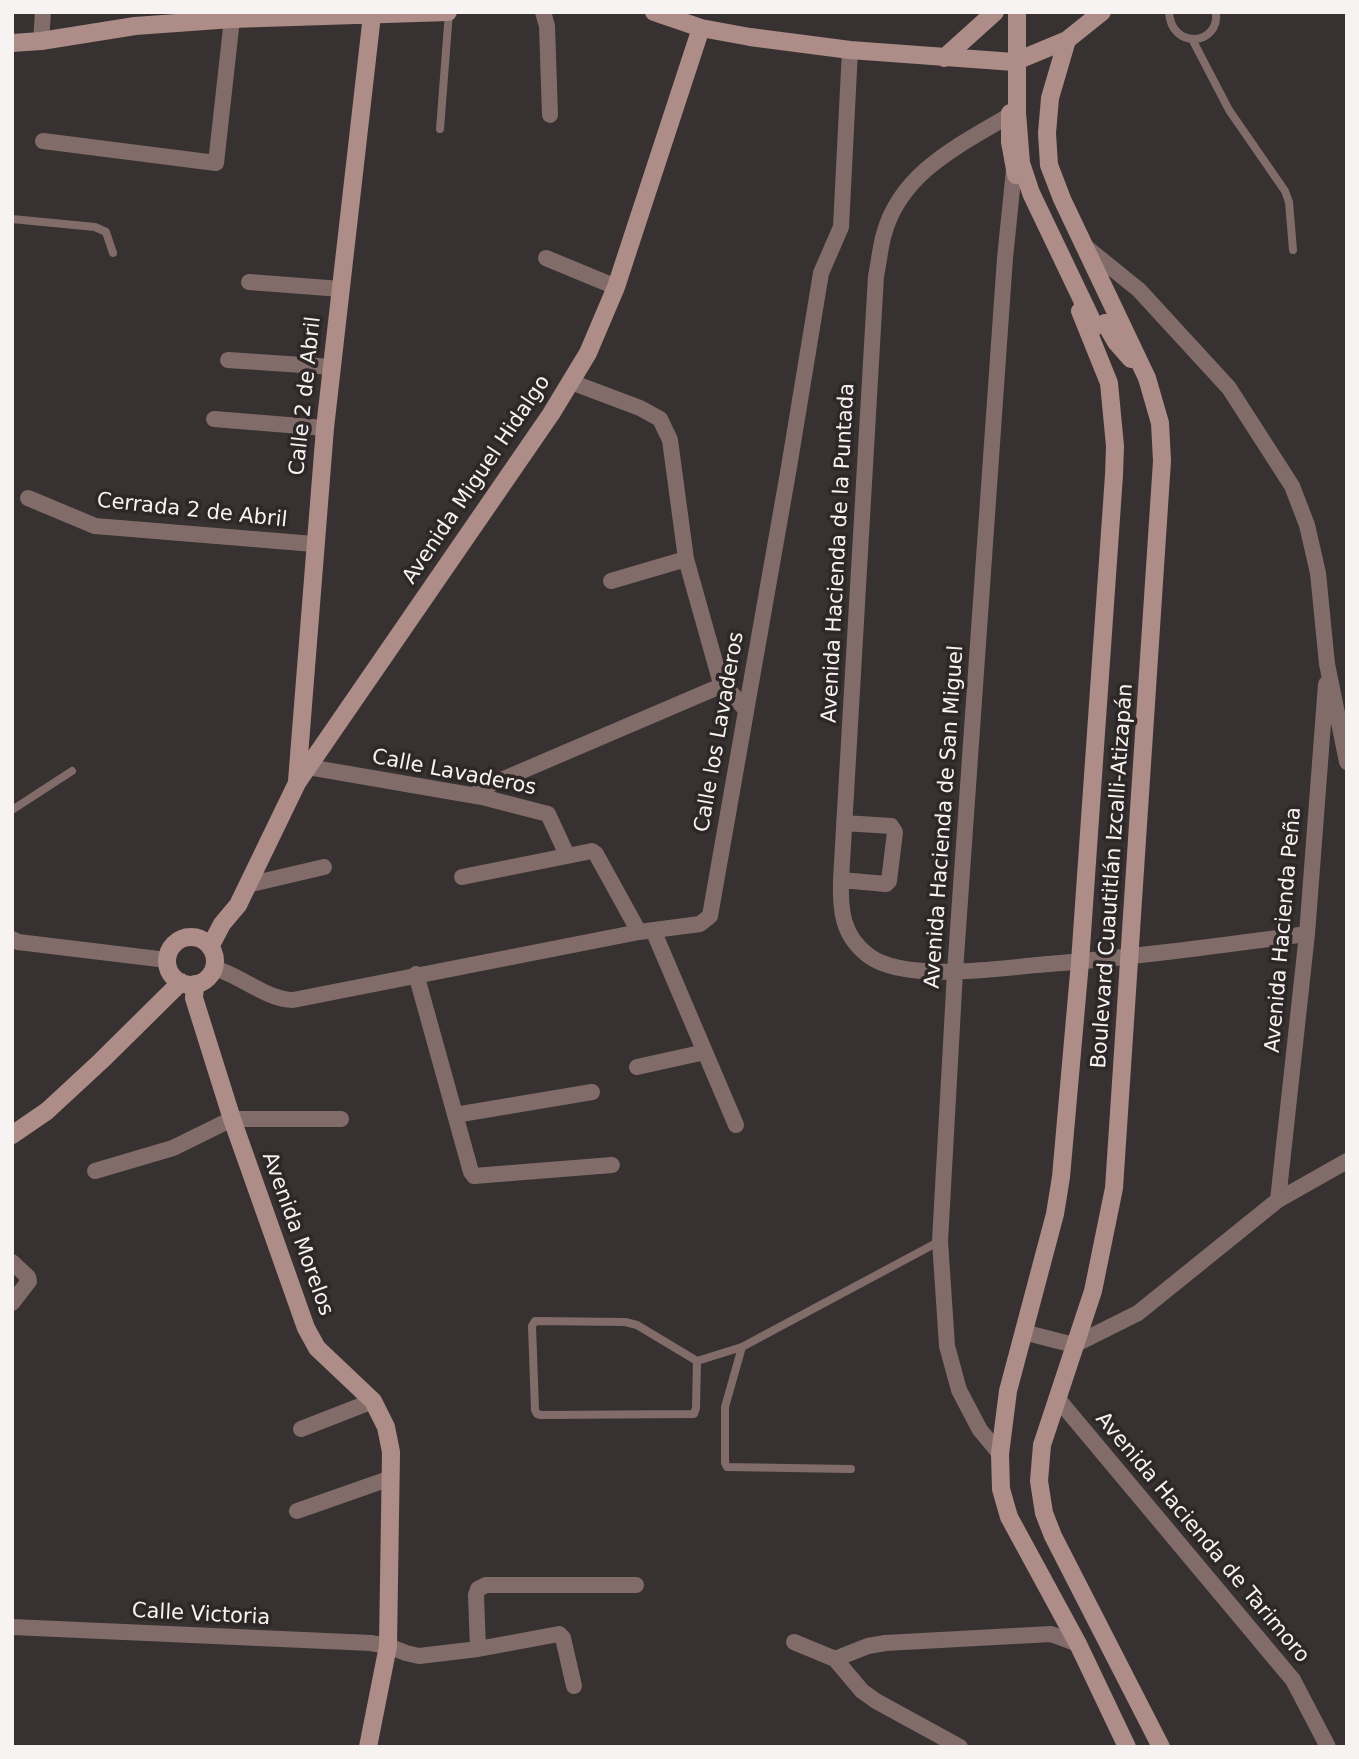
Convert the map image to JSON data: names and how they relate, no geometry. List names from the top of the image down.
{
  "streets": {
    "main road": [
      "Calle 2 de Abril",
      "Avenida Miguel Hidalgo",
      "Boulevard Cuautitlán Izcalli-Atizapán",
      "Avenida Morelos"
    ],
    "street": [
      "Cerrada 2 de Abril",
      "Avenida Hacienda de la Puntada",
      "Calle los Lavaderos",
      "Calle Lavaderos",
      "Avenida Hacienda de San Miguel",
      "Avenida Hacienda Peña",
      "Avenida Hacienda de Tarimoro",
      "Calle Victoria"
    ]
  },
  "crossings": [
    ["Calle 2 de Abril", "Avenida Miguel Hidalgo"],
    ["Calle 2 de Abril", "Cerrada 2 de Abril"],
    ["Avenida Miguel Hidalgo", "Calle los Lavaderos"],
    ["Avenida Miguel Hidalgo", "Calle Lavaderos"],
    ["Avenida Miguel Hidalgo", "Avenida Morelos"],
    ["Avenida Hacienda de la Puntada", "Avenida Hacienda de San Miguel"],
    ["Avenida Hacienda de la Puntada", "Boulevard Cuautitlán Izcalli-Atizapán"],
    ["Avenida Hacienda de la Puntada", "Avenida Hacienda Peña"],
    ["Calle los Lavaderos", "Avenida Morelos"],
    ["Avenida Hacienda de San Miguel", "Boulevard Cuautitlán Izcalli-Atizapán"],
    ["Boulevard Cuautitlán Izcalli-Atizapán", "Avenida Hacienda de Tarimoro"],
    ["Avenida Morelos", "Calle Victoria"]
  ]
}
